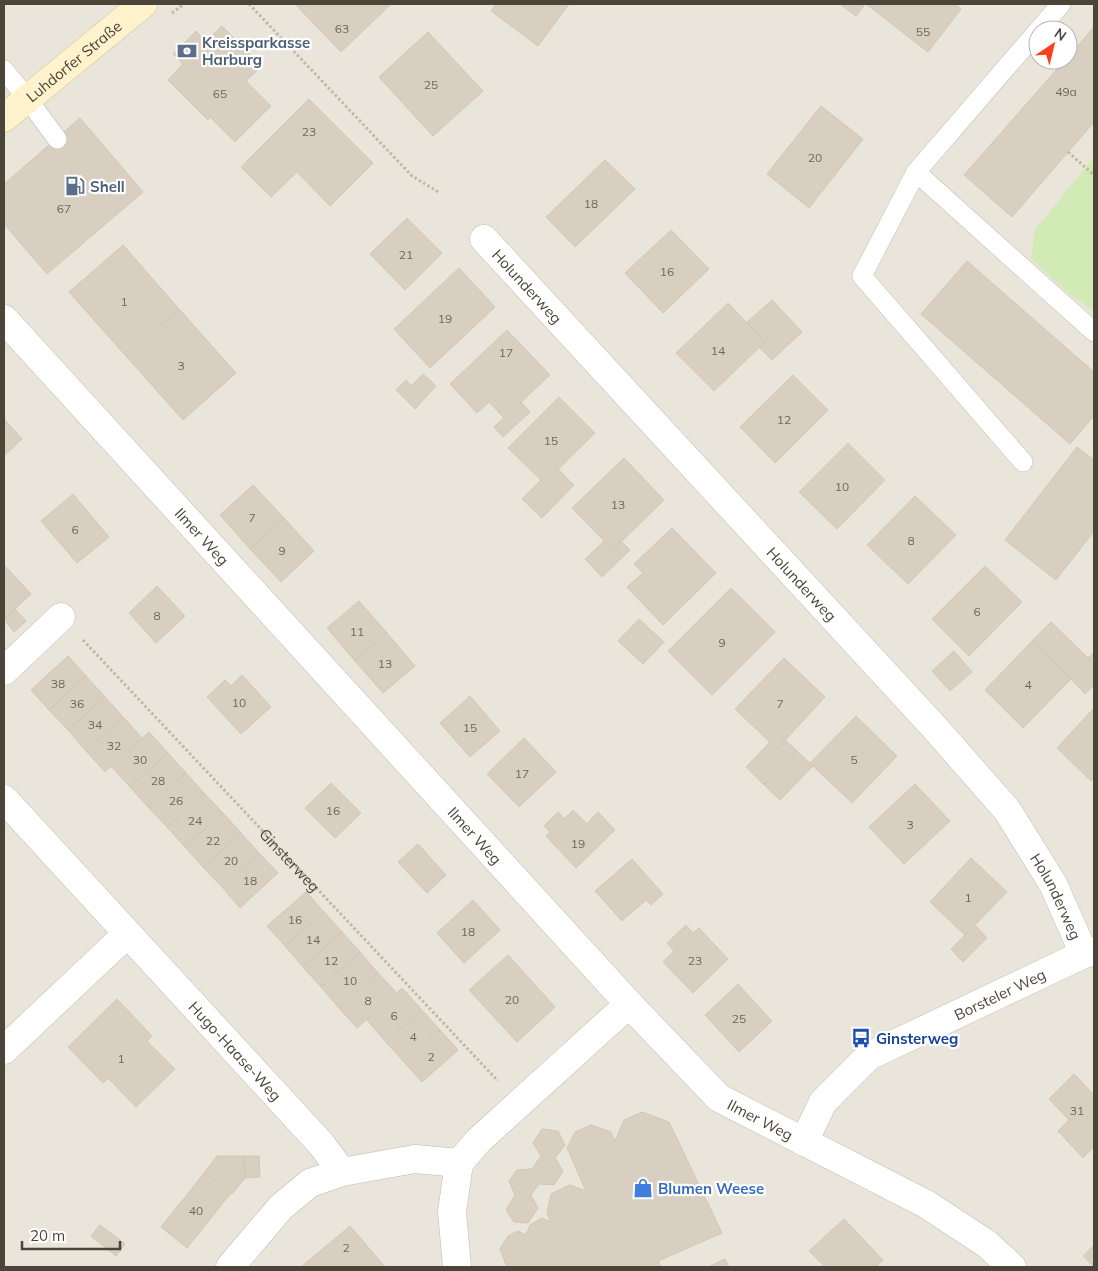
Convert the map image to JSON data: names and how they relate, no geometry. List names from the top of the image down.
{
  "streets": {
    "main road": ["Luhdorfer Straße"],
    "street": [
      "Holunderweg",
      "Ilmer Weg",
      "Borsteler Weg",
      "Hugo-Haase-Weg"
    ],
    "path": ["Ginsterweg"]
  },
  "crossings": [
    ["Holunderweg", "Borsteler Weg"],
    ["Ilmer Weg", "Borsteler Weg"]
  ],
  "places": {
    "bank": ["Kreissparkasse Harburg"],
    "fuel station": ["Shell"],
    "bus stop": ["Ginsterweg"],
    "shop": ["Blumen Weese"]
  },
  "house_numbers": [
    "63",
    "55",
    "25",
    "49a",
    "65",
    "23",
    "20",
    "18",
    "67",
    "21",
    "16",
    "1",
    "19",
    "14",
    "17",
    "3",
    "12",
    "15",
    "10",
    "13",
    "7",
    "6",
    "8",
    "9",
    "6",
    "8",
    "11",
    "9",
    "13",
    "38",
    "4",
    "10",
    "36",
    "7",
    "34",
    "15",
    "32",
    "30",
    "5",
    "17",
    "28",
    "26",
    "16",
    "24",
    "3",
    "22",
    "19",
    "20",
    "18",
    "1",
    "16",
    "18",
    "14",
    "12",
    "23",
    "10",
    "20",
    "8",
    "6",
    "25",
    "4",
    "2",
    "1",
    "31",
    "40",
    "2"
  ],
  "scale_bar": "20 m",
  "north": "top right"
}
